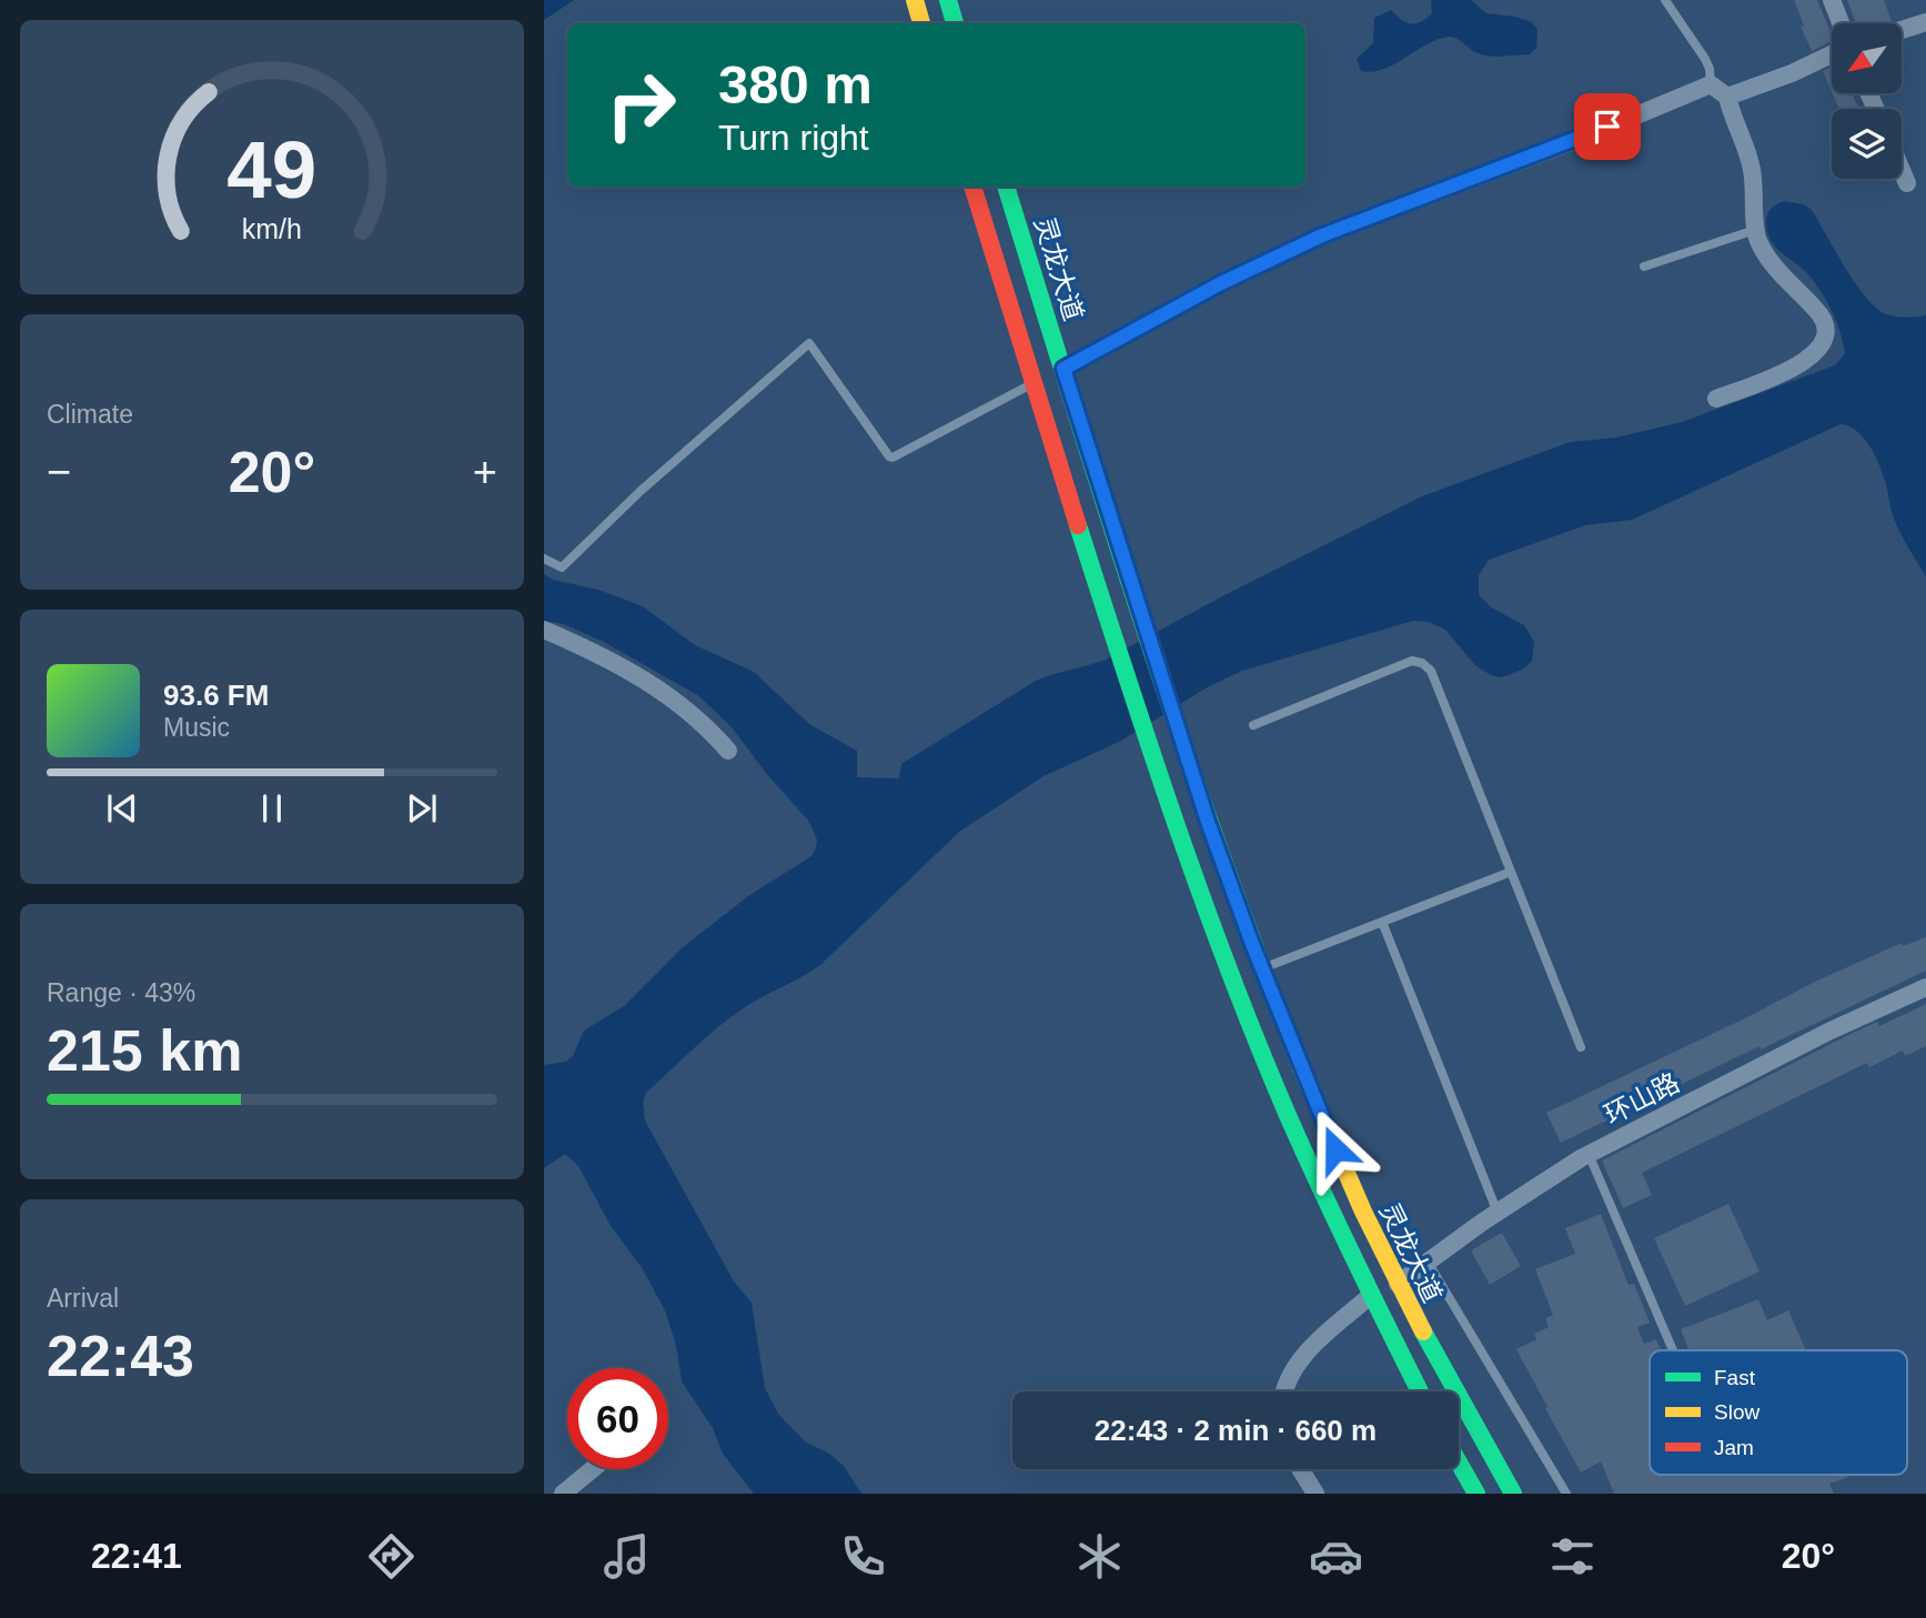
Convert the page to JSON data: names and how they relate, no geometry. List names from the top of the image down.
{
  "streets": {
    "main road": ["灵龙大道"],
    "street": ["环山路"]
  },
  "crossings": [
    ["灵龙大道", "环山路"]
  ],
  "legend": ["Fast", "Slow", "Jam"],
  "north": "bottom left",
  "page": {
    "turn": ["380 m", "Turn right"],
    "tile": [
      "Climate",
      ["Range · 43%", "215 km"],
      ["Arrival", "22:43"]
    ],
    "heat": ["−", "20°", "+"],
    "song": ["93.6 FM", "Music"],
    "limit": "60",
    "trip": "22:43 · 2 min · 660 m",
    "tabs": ["22:41", "20°"],
    "gauge": ["49", "km/h"]
  }
}
